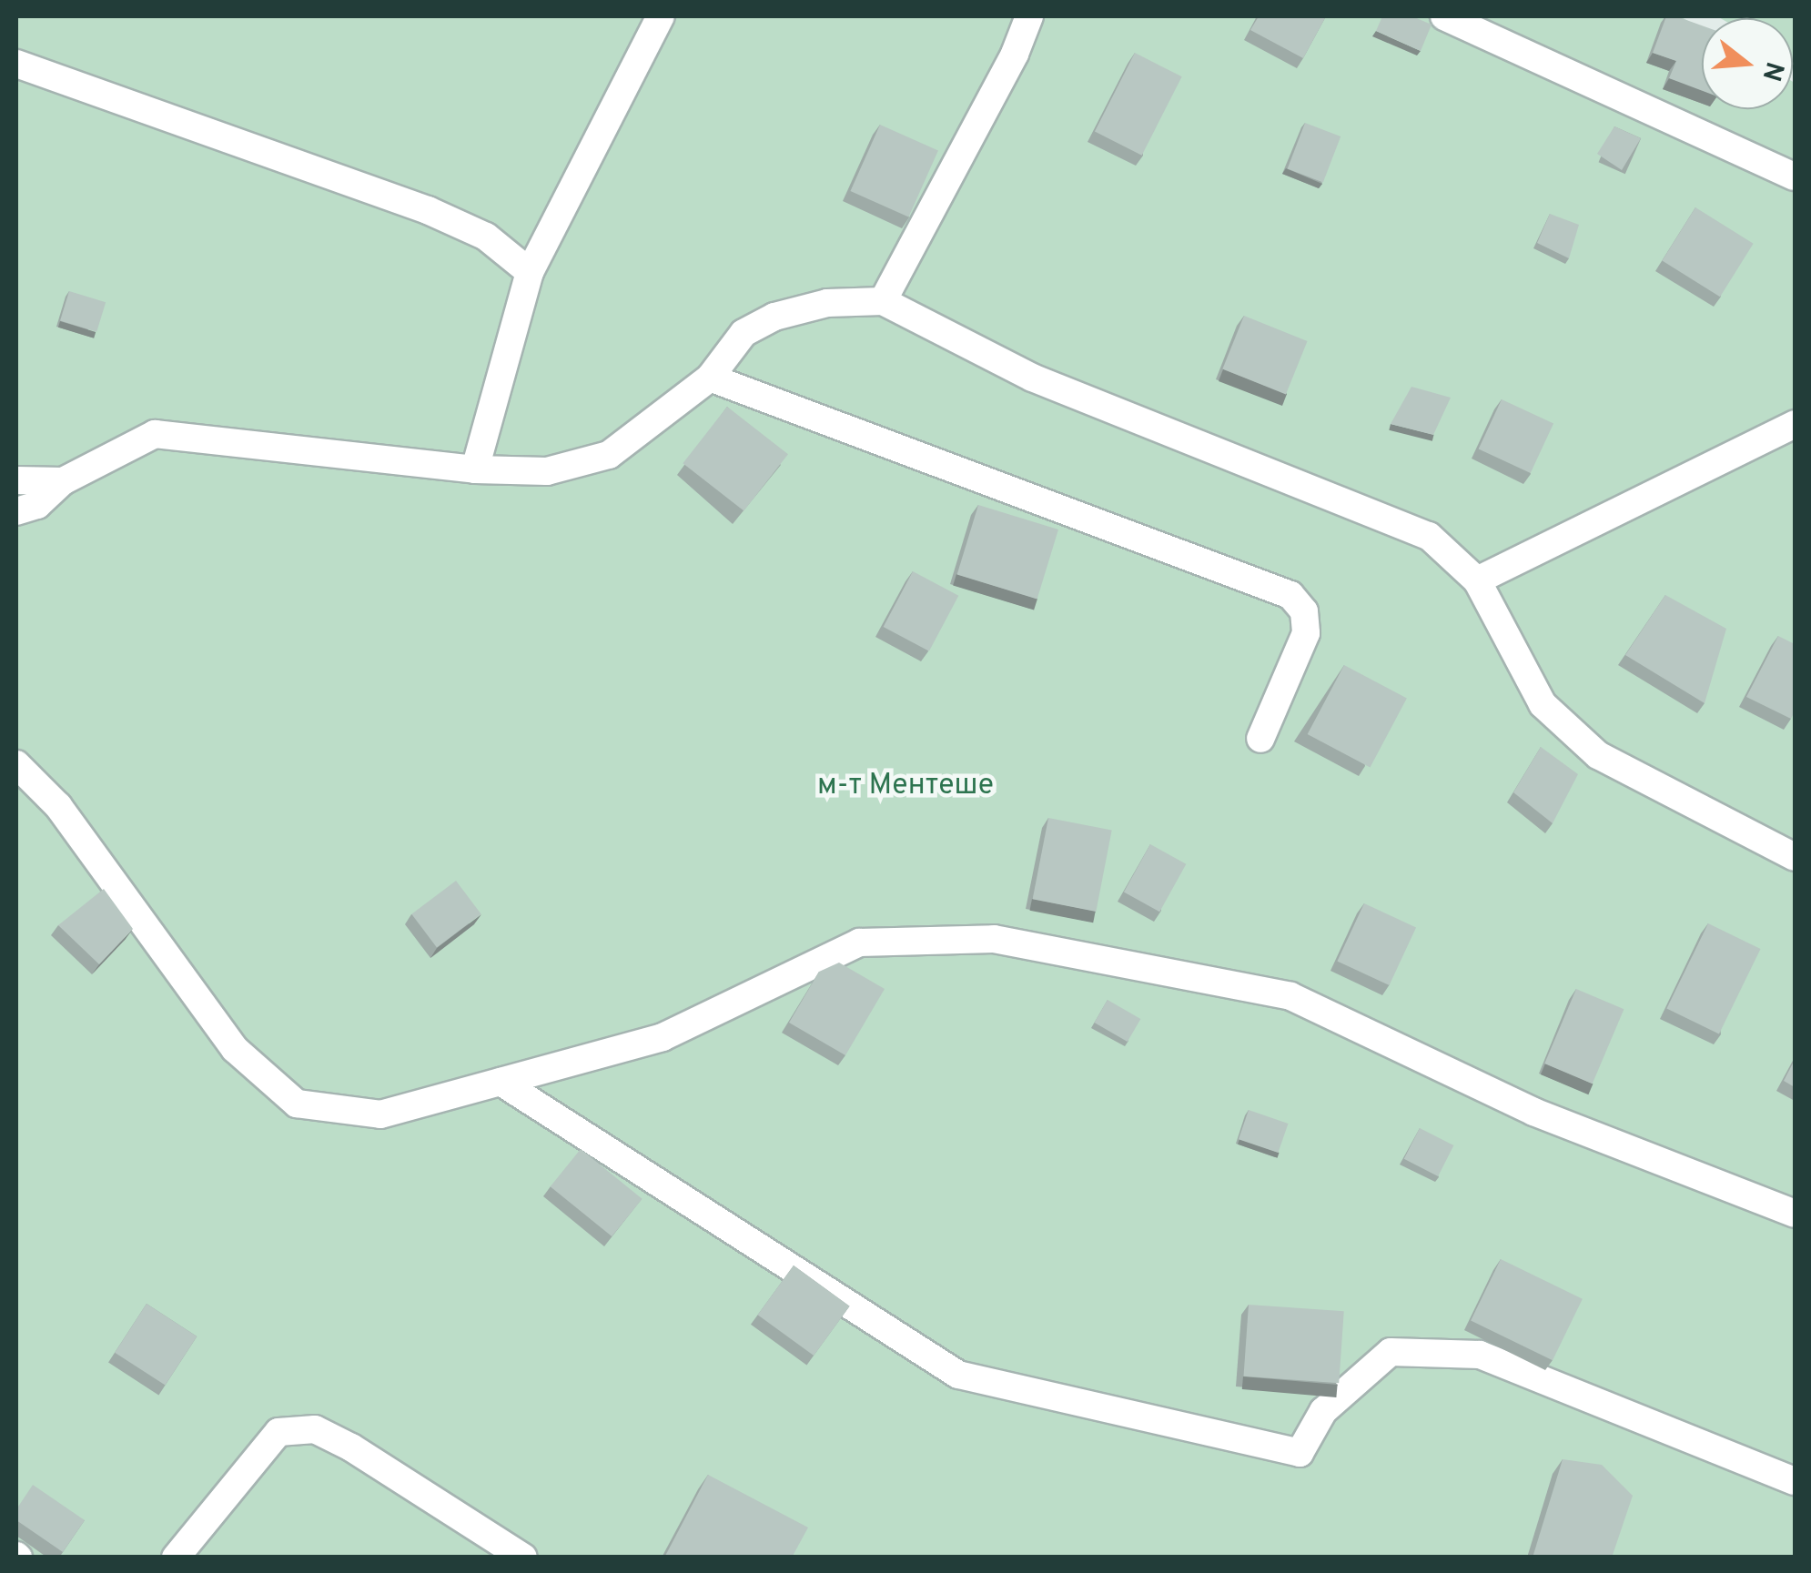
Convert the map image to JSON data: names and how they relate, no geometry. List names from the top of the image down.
{
  "parks": ["м-т Ментeше"],
  "north": "right"
}
